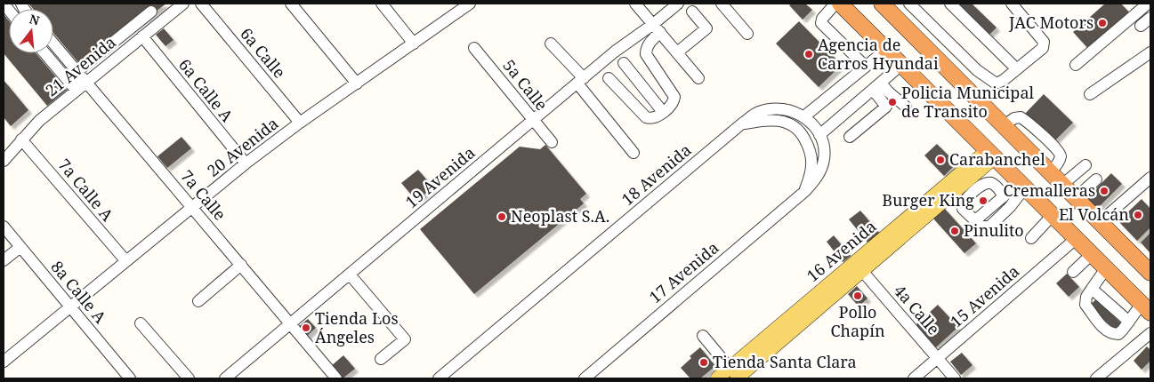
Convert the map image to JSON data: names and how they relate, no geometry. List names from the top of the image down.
{
  "streets": {
    "main road": ["16 Avenida"],
    "street": [
      "6a Calle",
      "21 Avenida",
      "5a Calle",
      "6a Calle A",
      "20 Avenida",
      "18 Avenida",
      "19 Avenida",
      "7a Calle A",
      "7a Calle",
      "17 Avenida",
      "8a Calle A",
      "15 Avenida",
      "4a Calle"
    ]
  },
  "crossings": [
    ["6a Calle", "20 Avenida"],
    ["21 Avenida", "6a Calle A"],
    ["21 Avenida", "7a Calle A"],
    ["21 Avenida", "7a Calle"],
    ["5a Calle", "19 Avenida"],
    ["6a Calle A", "20 Avenida"],
    ["20 Avenida", "7a Calle A"],
    ["20 Avenida", "7a Calle"],
    ["20 Avenida", "8a Calle A"],
    ["18 Avenida", "17 Avenida"],
    ["19 Avenida", "7a Calle"],
    ["16 Avenida", "4a Calle"],
    ["15 Avenida", "4a Calle"]
  ],
  "places": [
    "JAC Motors",
    "Agencia de Carros Hyundai",
    "Policia Municipal de Transito",
    "Carabanchel",
    "Cremalleras",
    "Burger King",
    "El Volcán",
    "Neoplast S.A.",
    "Pinulito",
    "Pollo Chapín",
    "Tienda Los Ángeles",
    "Tienda Santa Clara"
  ],
  "north": "top"
}
